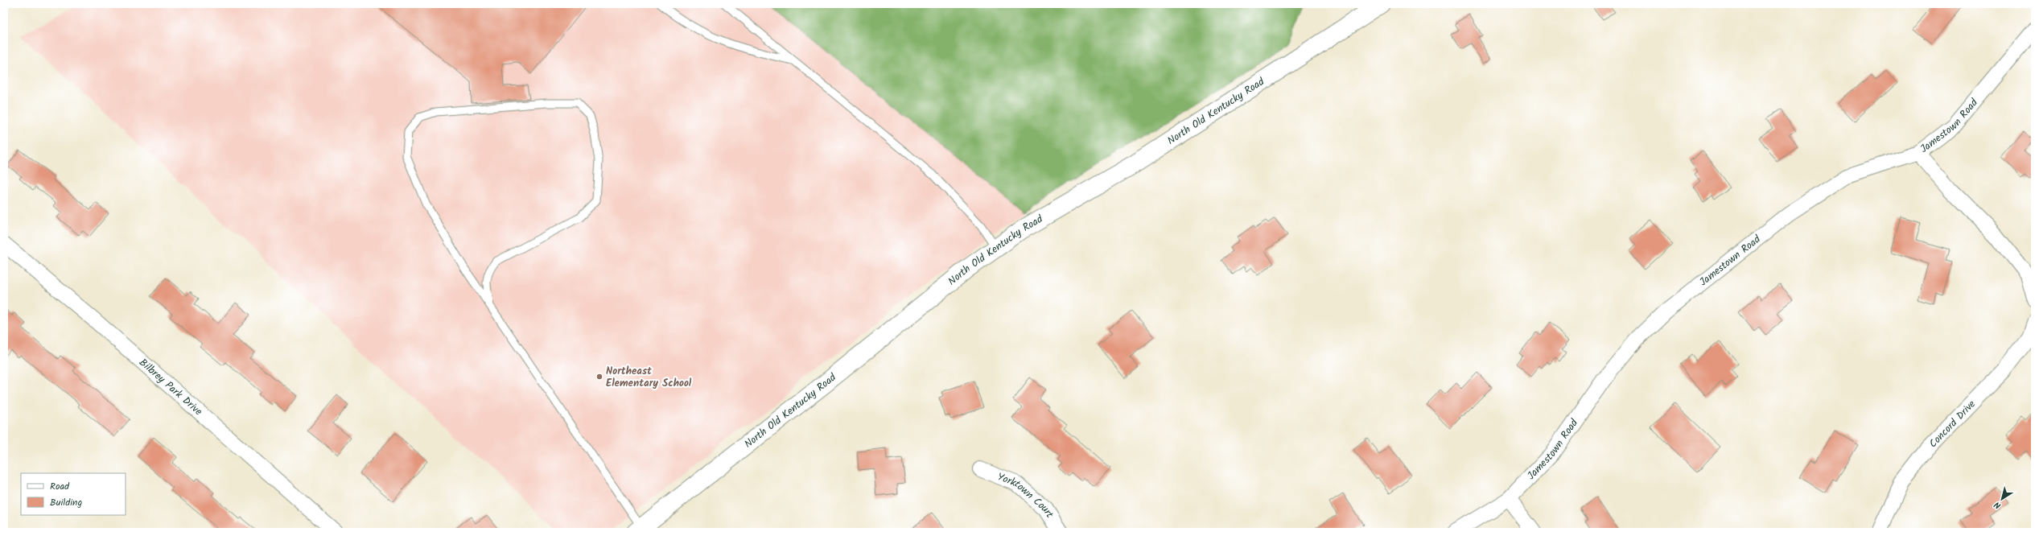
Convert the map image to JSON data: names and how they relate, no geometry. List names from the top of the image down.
{
  "streets": {
    "street": [
      "North Old Kentucky Road",
      "Jamestown Road",
      "Bilbrey Park Drive",
      "Concord Drive",
      "Yorktown Court"
    ]
  },
  "places": ["Northeast Elementary School"],
  "legend": ["Road", "Building"],
  "north": "bottom left"
}
